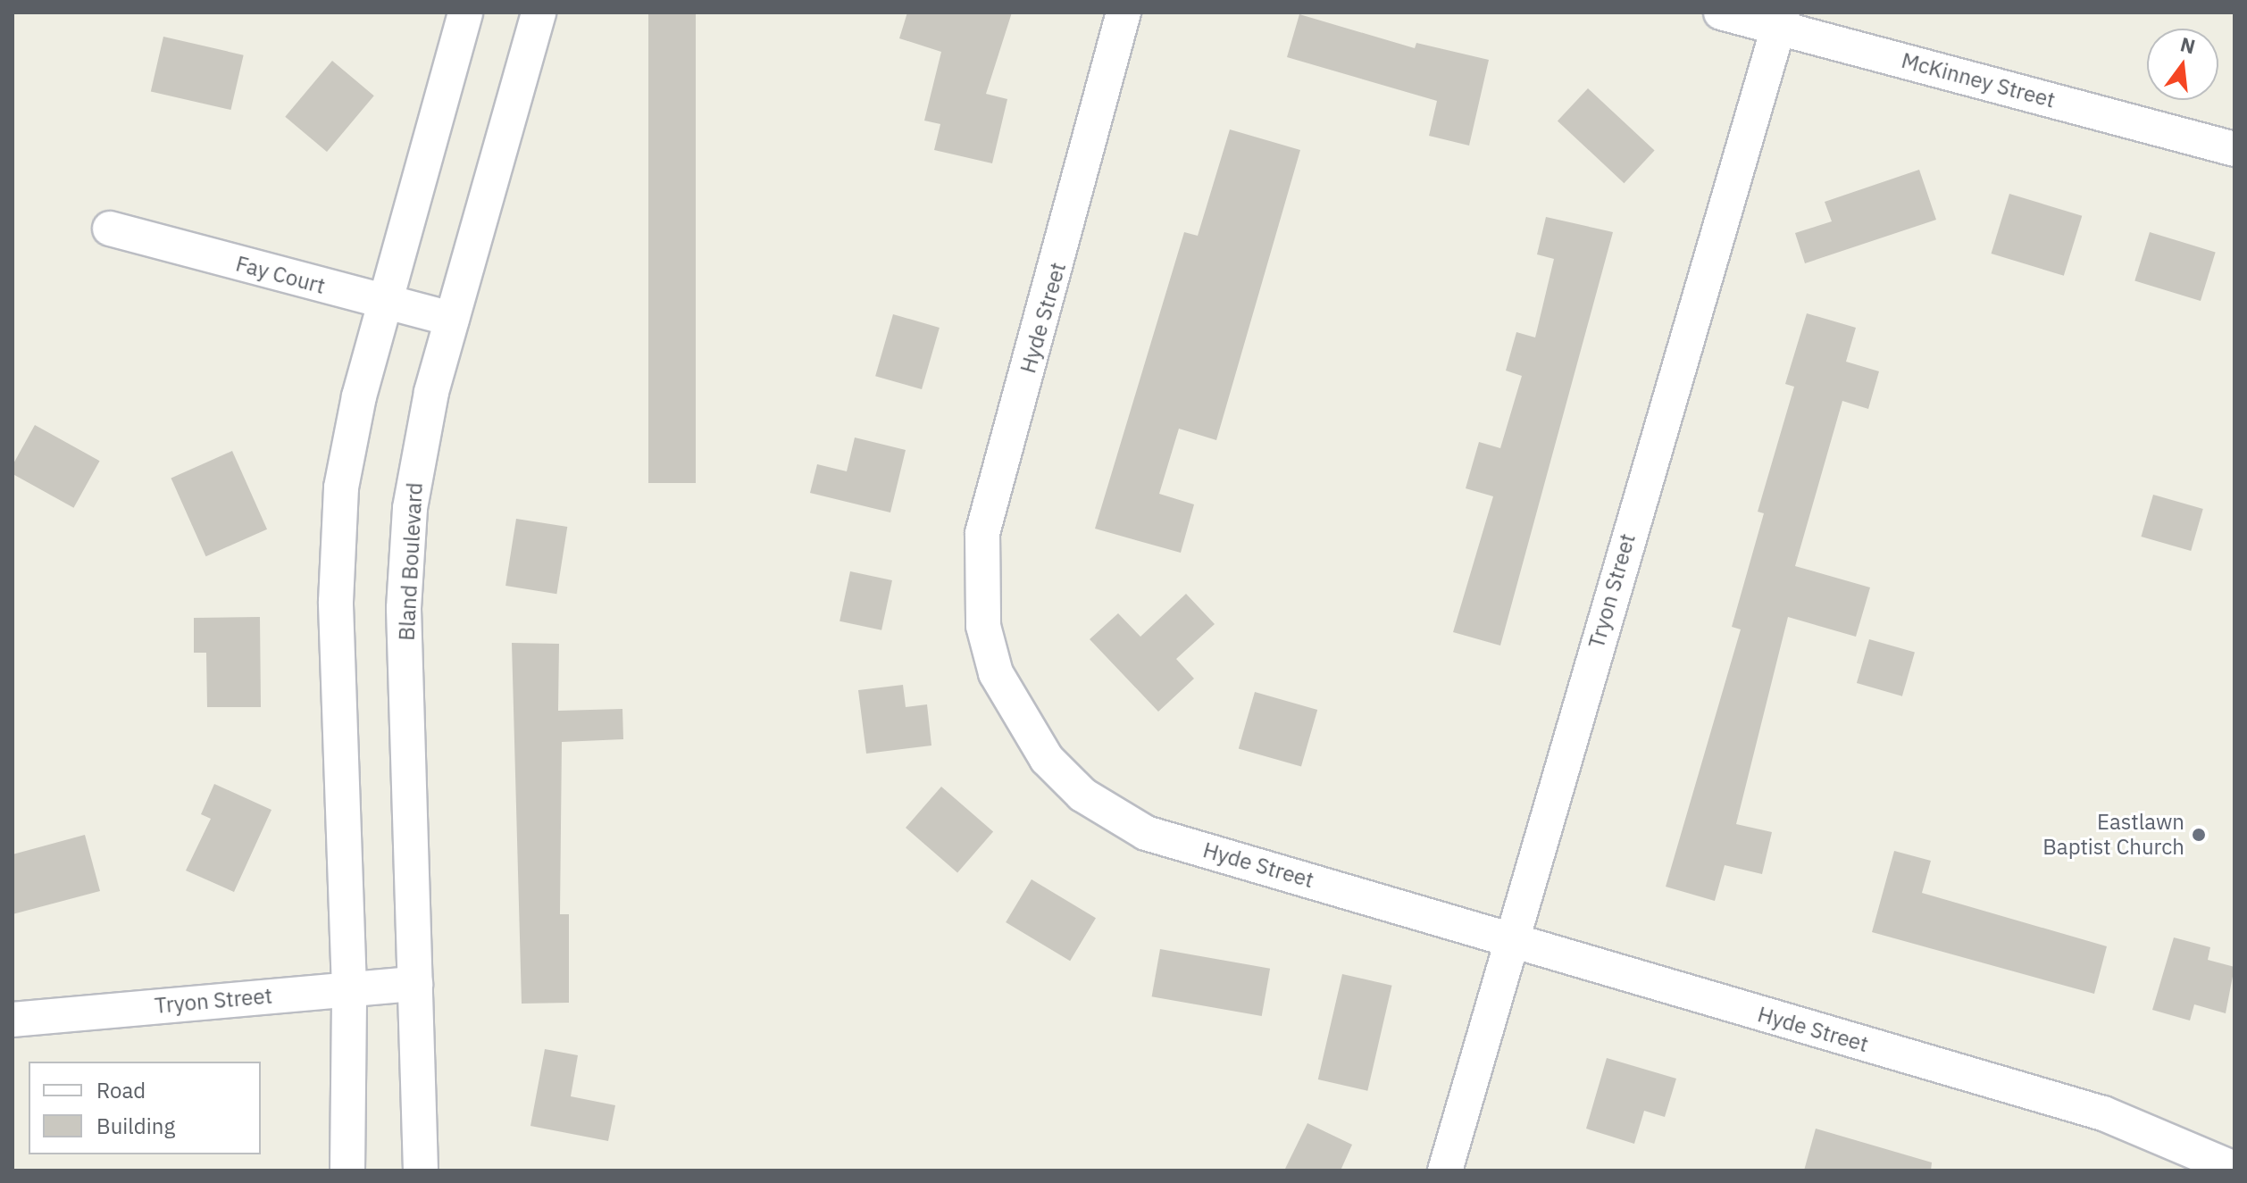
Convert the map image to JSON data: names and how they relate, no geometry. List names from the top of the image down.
{
  "streets": {
    "street": [
      "McKinney Street",
      "Fay Court",
      "Hyde Street",
      "Bland Boulevard",
      "Tryon Street"
    ]
  },
  "crossings": [
    ["McKinney Street", "Tryon Street"],
    ["Fay Court", "Bland Boulevard"],
    ["Hyde Street", "Tryon Street"],
    ["Bland Boulevard", "Tryon Street"]
  ],
  "places": ["Eastlawn Baptist Church"],
  "legend": ["Road", "Building"],
  "north": "top"
}
